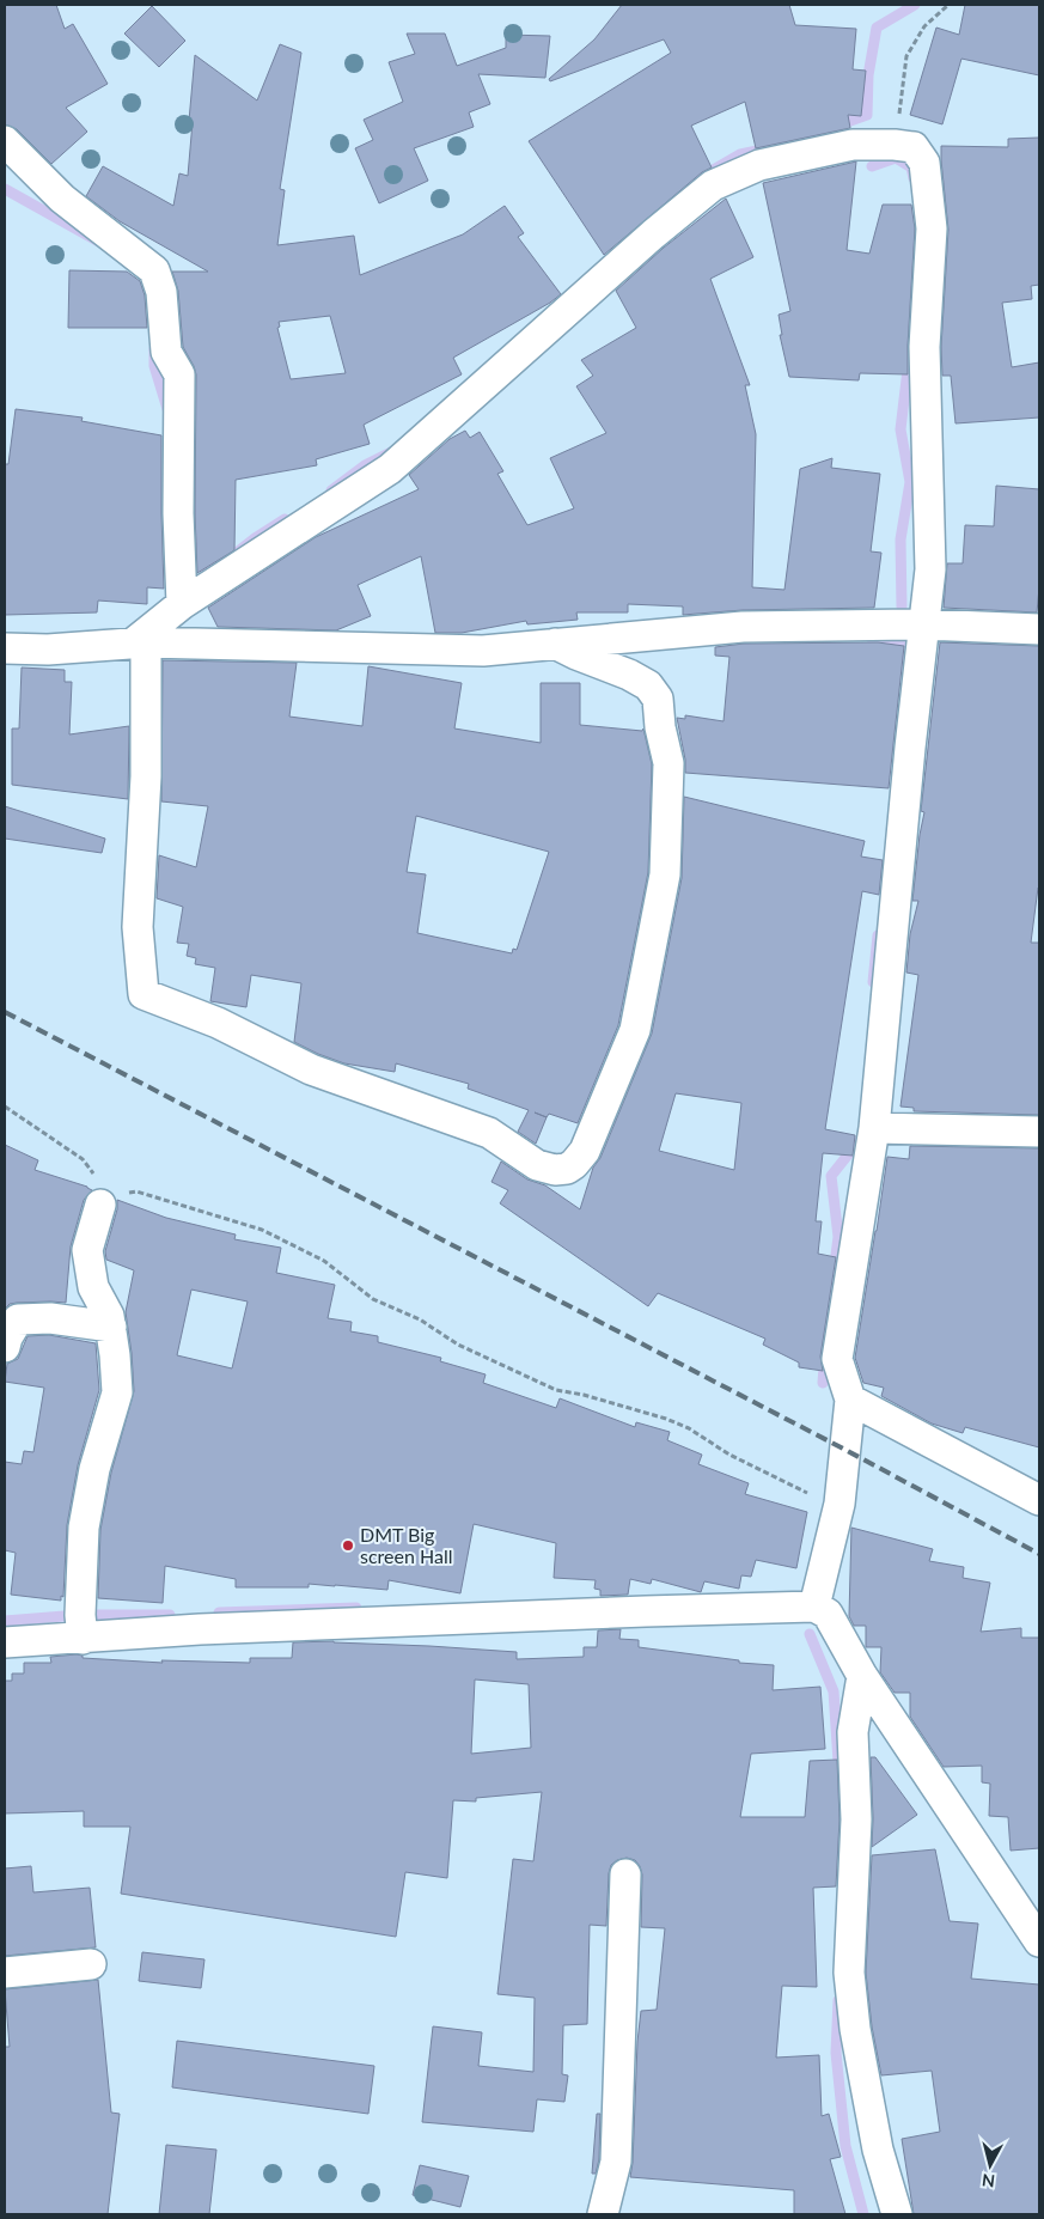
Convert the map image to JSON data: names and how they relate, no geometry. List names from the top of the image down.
{
  "places": ["DMT Big screen Hall"],
  "north": "bottom"
}
